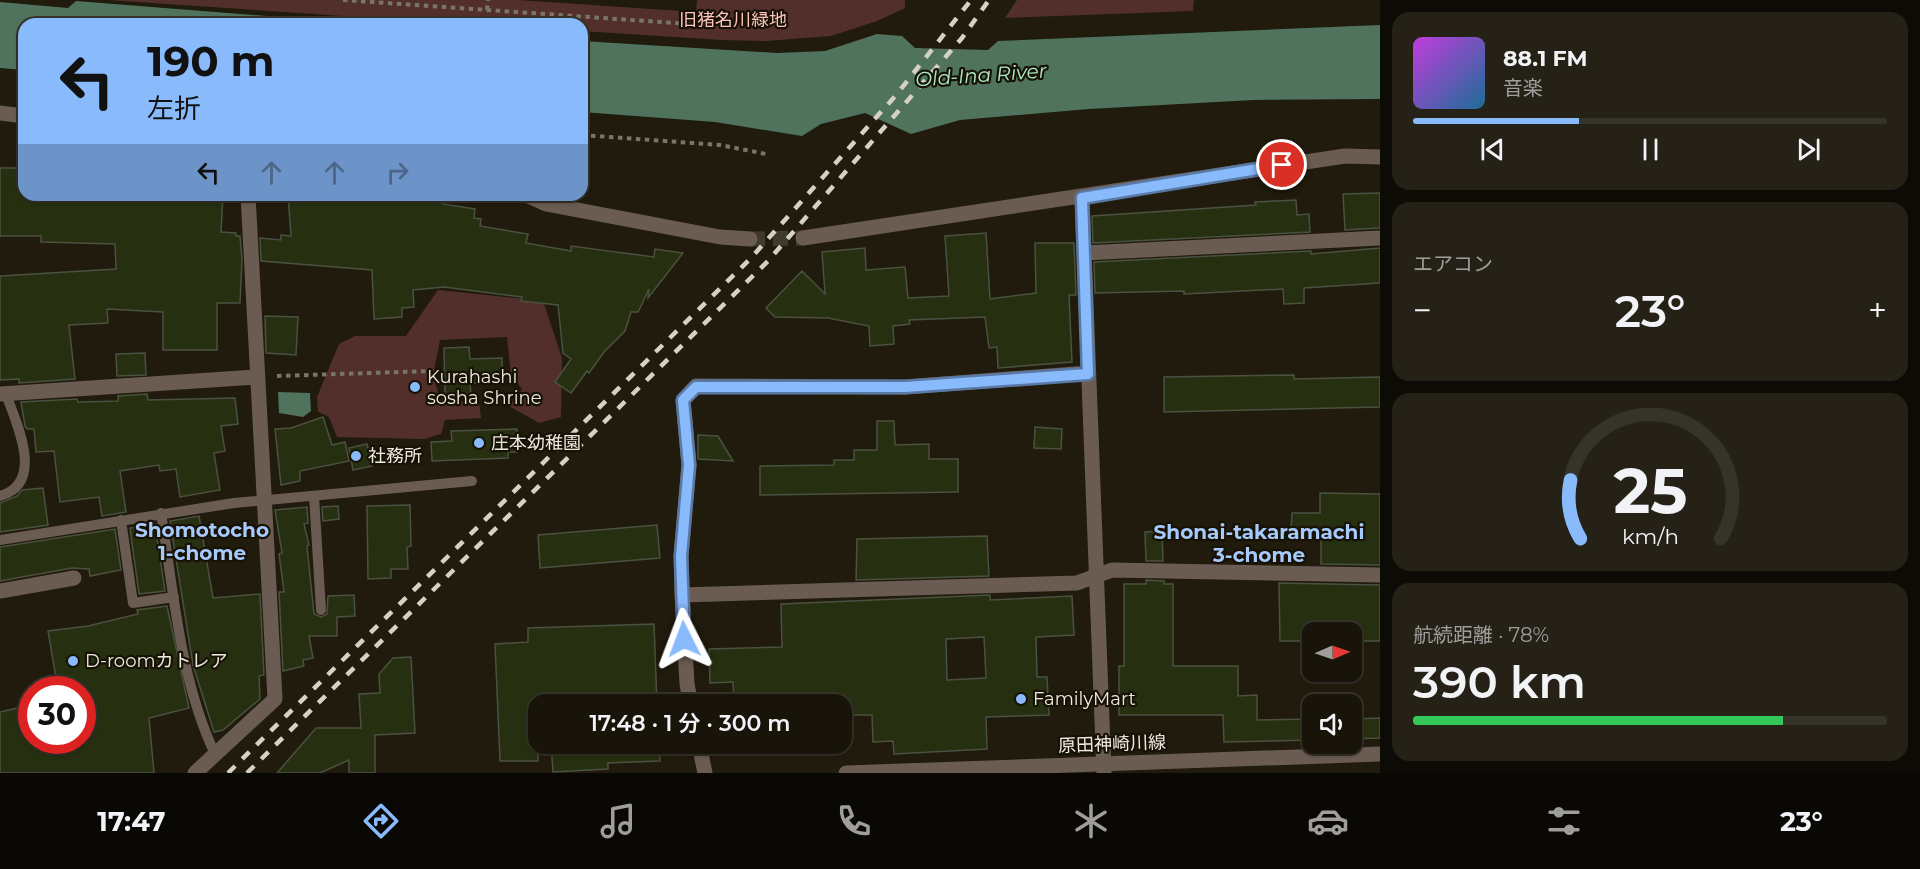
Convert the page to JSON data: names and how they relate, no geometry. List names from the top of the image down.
{
  "streets": {
    "street": ["原田神崎川線"]
  },
  "districts": ["Shomotocho 1-chome", "Shonai-takaramachi 3-chome"],
  "water": ["Old-Ina River"],
  "parks": ["旧猪名川緑地"],
  "places": [
    "Kurahashi sosha Shrine",
    "庄本幼稚園",
    "社務所",
    "D-roomカトレア",
    "FamilyMart"
  ],
  "north": "right",
  "page": {
    "turn": ["190 m", "左折"],
    "song": ["88.1 FM", "音楽"],
    "tile": [
      "エアコン",
      ["航続距離 · 78%", "390 km"]
    ],
    "heat": ["−", "23°", "+"],
    "limit": "30",
    "trip": "17:48 · 1 分 · 300 m",
    "tabs": ["17:47", "23°"],
    "gauge": ["25", "km/h"]
  }
}
